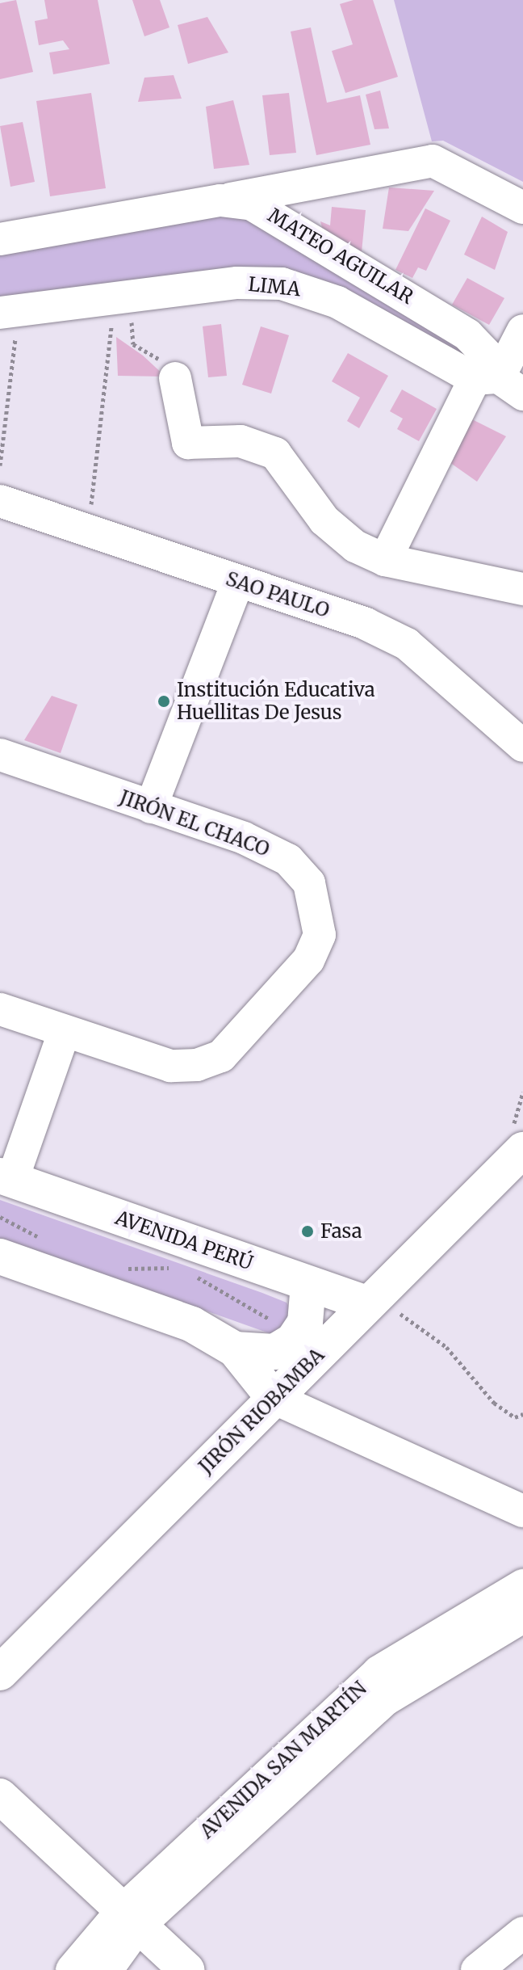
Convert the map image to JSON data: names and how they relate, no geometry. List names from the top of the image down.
{
  "streets": {
    "main road": ["AVENIDA PERÚ", "JIRÓN RIOBAMBA"],
    "street": [
      "MATEO AGUILAR",
      "LIMA",
      "SAO PAULO",
      "JIRÓN EL CHACO",
      "AVENIDA SAN MARTÍN"
    ]
  },
  "crossings": [
    ["MATEO AGUILAR", "LIMA"],
    ["AVENIDA PERÚ", "JIRÓN RIOBAMBA"]
  ],
  "places": ["Institución Educativa Huellitas De Jesus", "Fasa"]
}
